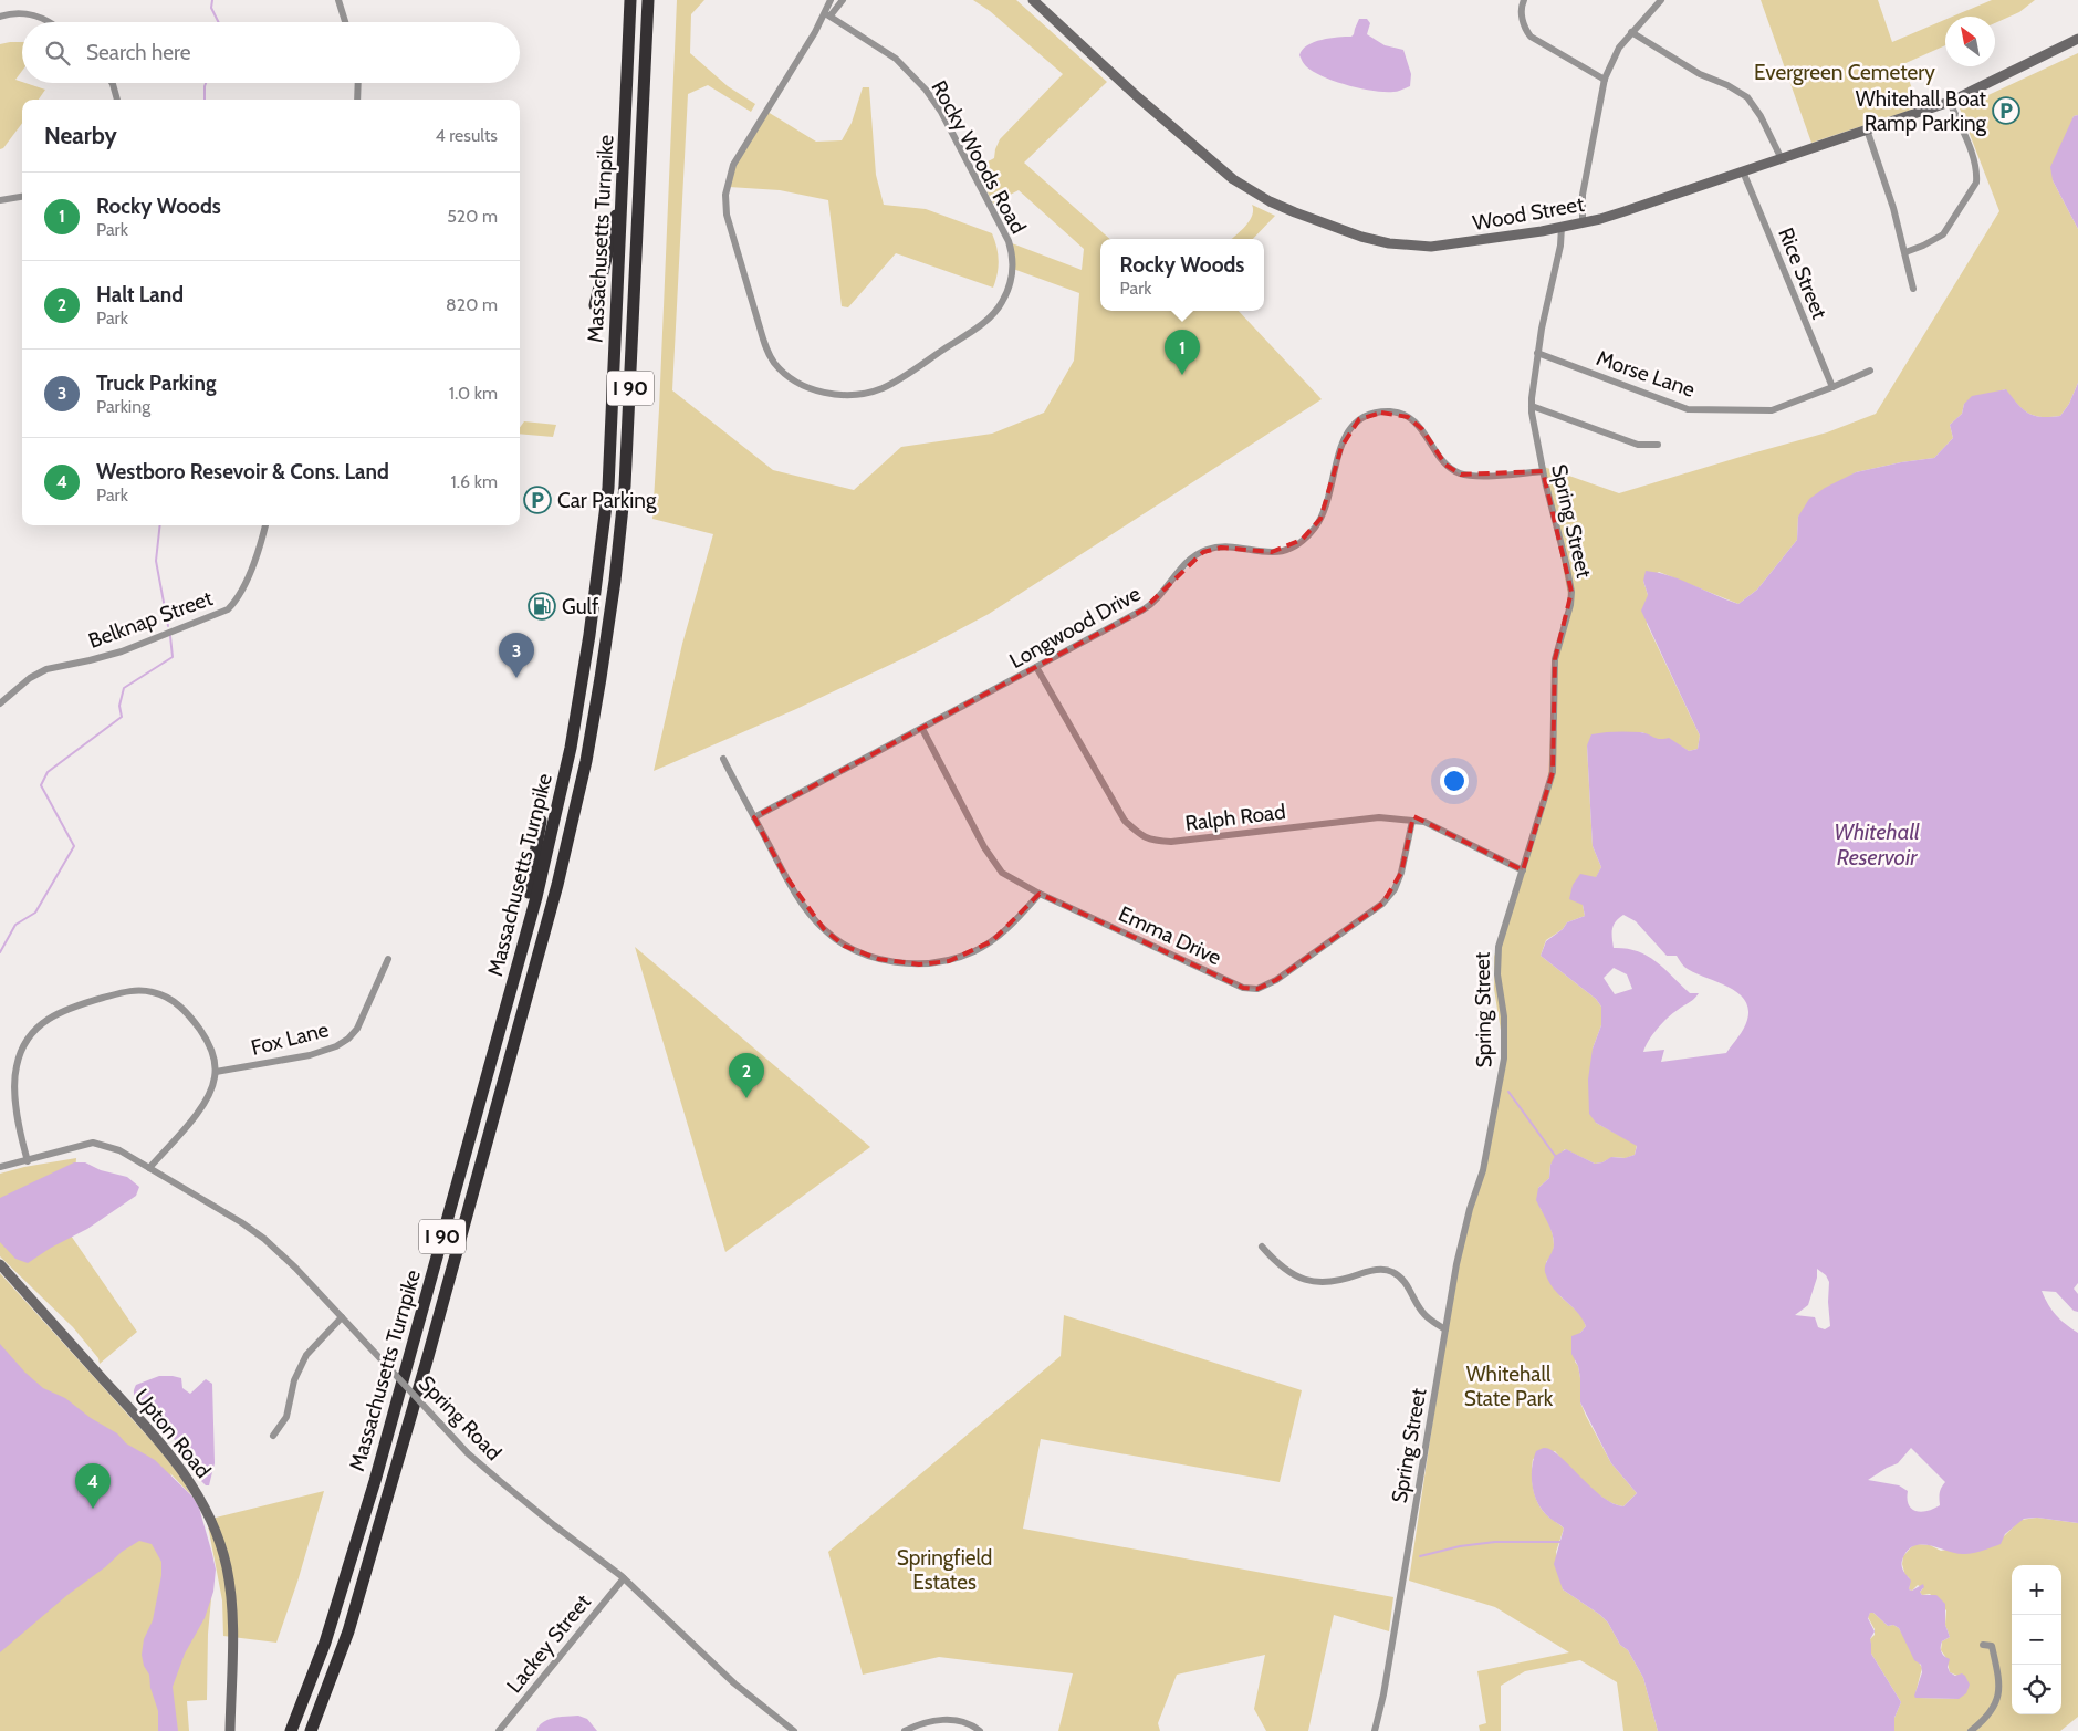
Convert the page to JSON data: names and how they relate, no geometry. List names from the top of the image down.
{
  "streets": {
    "highway": ["Massachusetts Turnpike", "I 90"],
    "main road": ["Wood Street", "Upton Road"],
    "street": [
      "Rocky Woods Road",
      "Rice Street",
      "Morse Lane",
      "Spring Street",
      "Belknap Street",
      "Longwood Drive",
      "Ralph Road",
      "Emma Drive",
      "Fox Lane",
      "Spring Road",
      "Lackey Street"
    ]
  },
  "crossings": [
    ["Wood Street", "Rice Street"],
    ["Wood Street", "Spring Street"],
    ["Rice Street", "Morse Lane"],
    ["Morse Lane", "Spring Street"],
    ["Spring Street", "Longwood Drive"],
    ["Spring Street", "Ralph Road"],
    ["Longwood Drive", "Ralph Road"],
    ["Longwood Drive", "Emma Drive"],
    ["Ralph Road", "Emma Drive"],
    ["Spring Road", "Lackey Street"]
  ],
  "water": ["Whitehall Reservoir"],
  "parks": ["Evergreen Cemetery", "Whitehall State Park", "Springfield Estates"],
  "places": {
    "parking": ["Whitehall Boat Ramp Parking", "Car Parking"],
    "fuel station": ["Gulf"]
  },
  "north": "top left",
  "page": {
    "search": "Search here",
    "heading": ["Nearby", "4 results"],
    "list": [
      {
        "mark": "1",
        "name": "Rocky Woods",
        "note": "Park",
        "value": "520 m"
      },
      {
        "mark": "2",
        "name": "Halt Land",
        "note": "Park",
        "value": "820 m"
      },
      {
        "mark": "3",
        "name": "Truck Parking",
        "note": "Parking",
        "value": "1.0 km"
      },
      {
        "mark": "4",
        "name": "Westboro Resevoir & Cons. Land",
        "note": "Park",
        "value": "1.6 km"
      }
    ],
    "popup": ["Rocky Woods", "Park"],
    "pins": [
      "1",
      "3",
      "2",
      "4"
    ],
    "map_buttons": ["+", "−"]
  }
}
